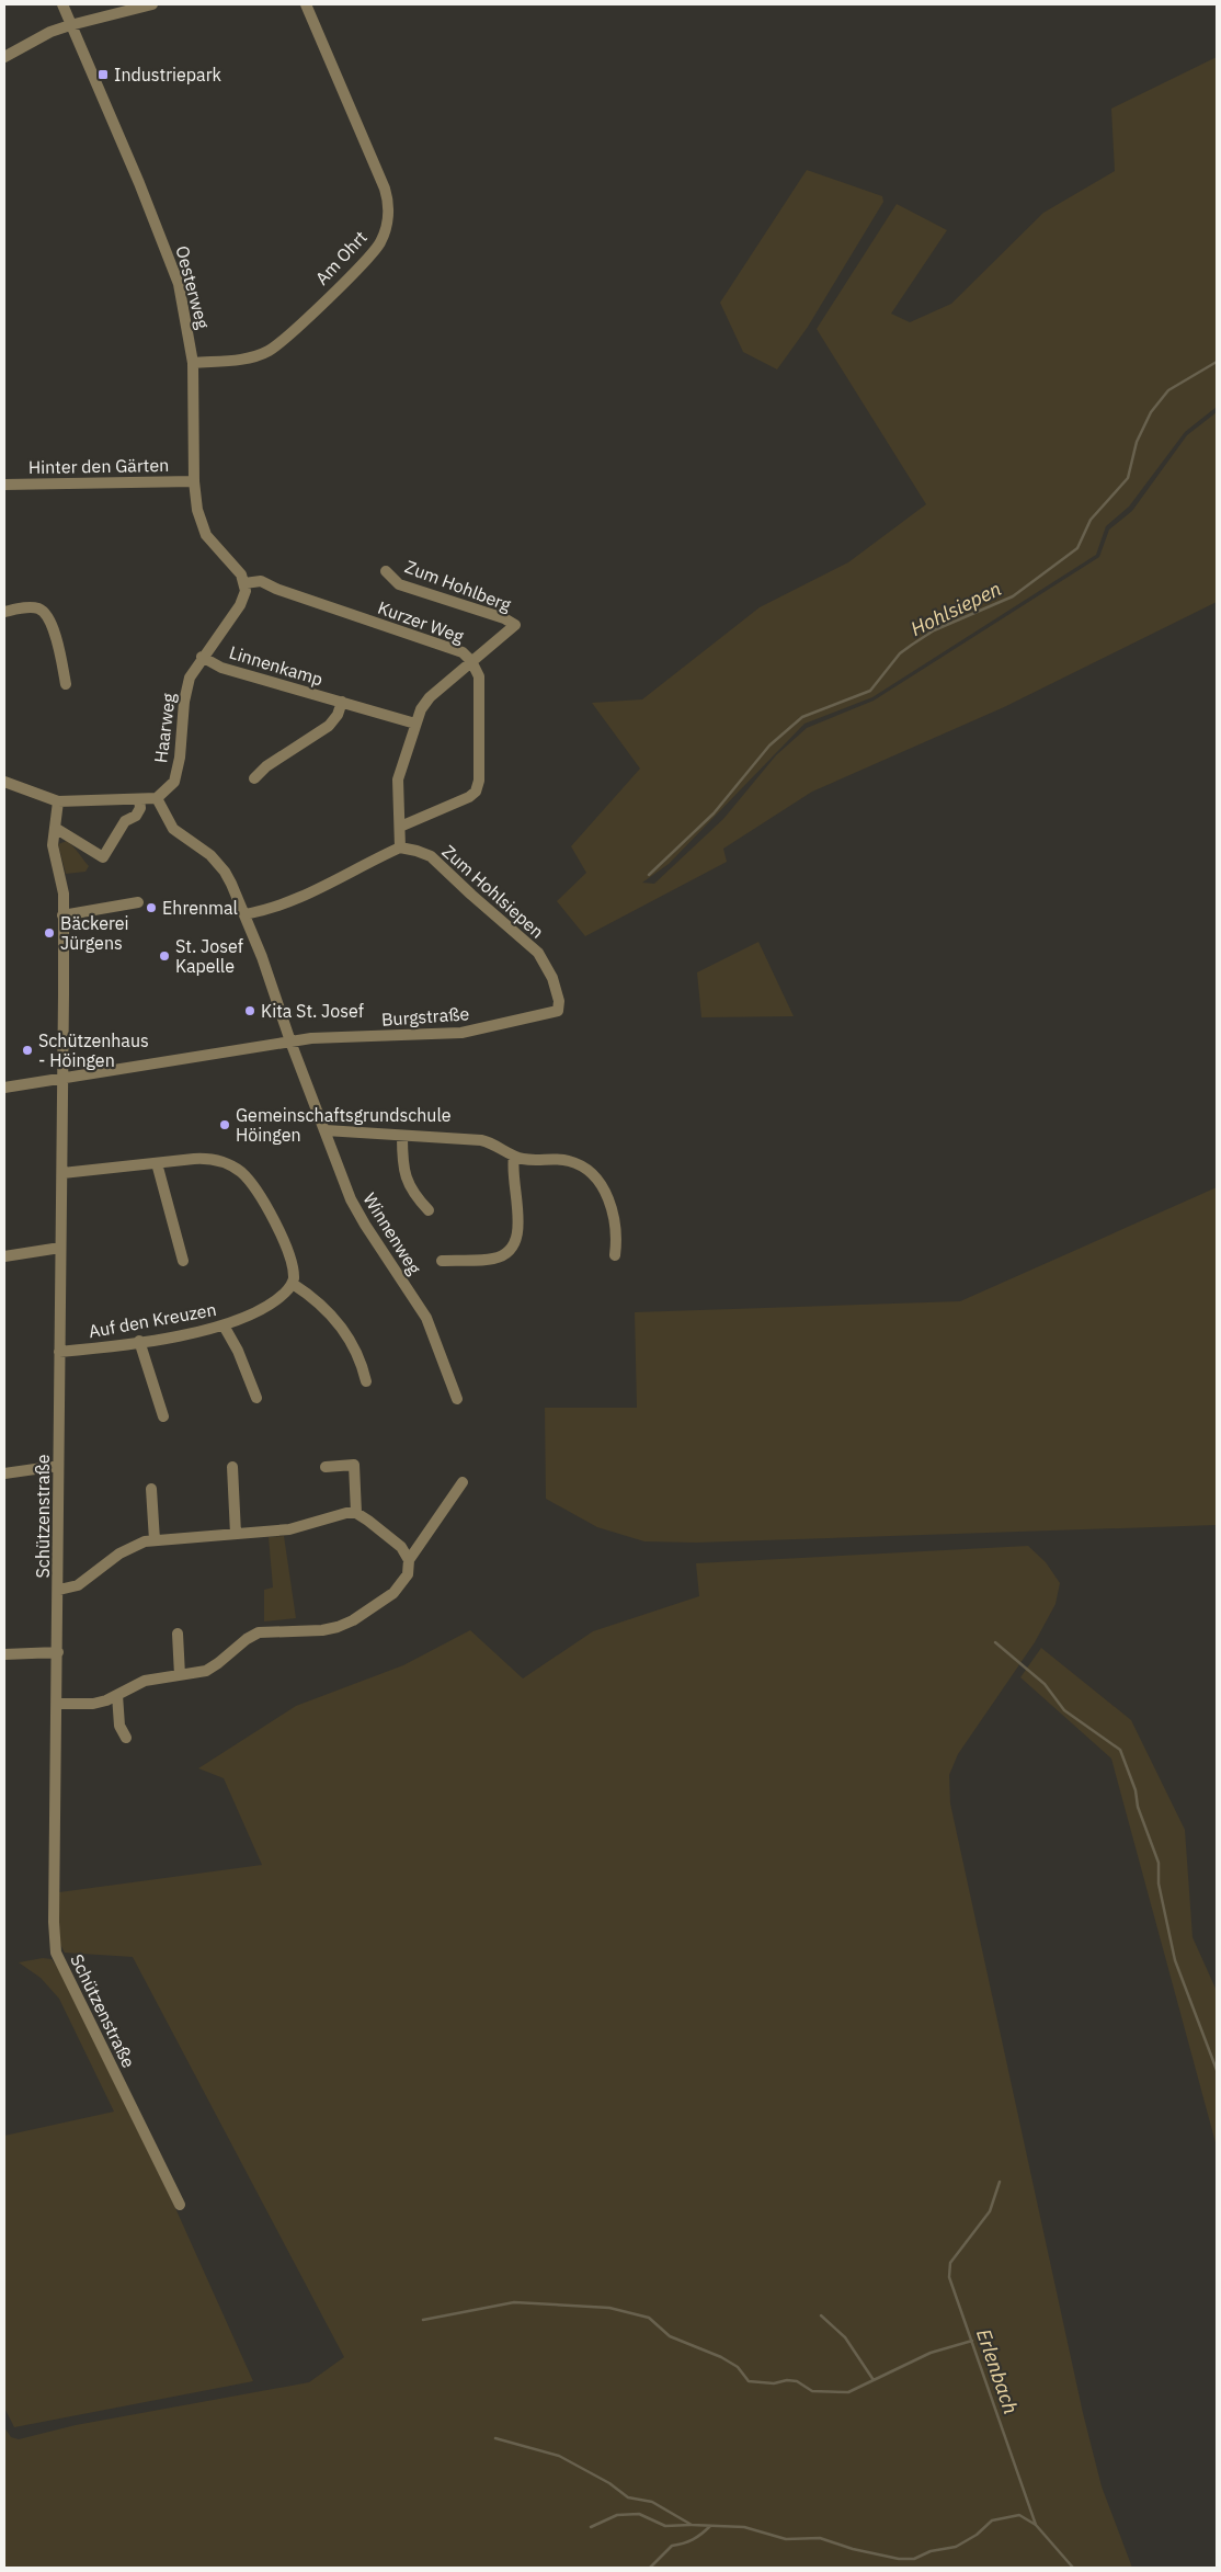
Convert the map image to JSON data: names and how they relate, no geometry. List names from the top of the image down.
{
  "streets": {
    "street": [
      "Am Ohrt",
      "Oesterweg",
      "Hinter den Gärten",
      "Zum Hohlberg",
      "Kurzer Weg",
      "Linnenkamp",
      "Haarweg",
      "Zum Hohlsiepen",
      "Burgstraße",
      "Winnenweg",
      "Auf den Kreuzen",
      "Schützenstraße"
    ]
  },
  "crossings": [
    ["Am Ohrt", "Oesterweg"],
    ["Oesterweg", "Hinter den Gärten"],
    ["Oesterweg", "Kurzer Weg"],
    ["Oesterweg", "Haarweg"],
    ["Zum Hohlberg", "Kurzer Weg"],
    ["Zum Hohlberg", "Linnenkamp"],
    ["Zum Hohlberg", "Zum Hohlsiepen"],
    ["Kurzer Weg", "Haarweg"],
    ["Linnenkamp", "Haarweg"],
    ["Haarweg", "Winnenweg"],
    ["Zum Hohlsiepen", "Burgstraße"],
    ["Burgstraße", "Winnenweg"],
    ["Burgstraße", "Schützenstraße"],
    ["Auf den Kreuzen", "Schützenstraße"]
  ],
  "water": ["Hohlsiepen", "Erlenbach"],
  "places": {
    "transit": ["Industriepark"],
    "other": [
      "Ehrenmal",
      "Bäckerei Jürgens",
      "St. Josef Kapelle",
      "Kita St. Josef",
      "Schützenhaus - Höingen",
      "Gemeinschaftsgrundschule Höingen"
    ]
  }
}
